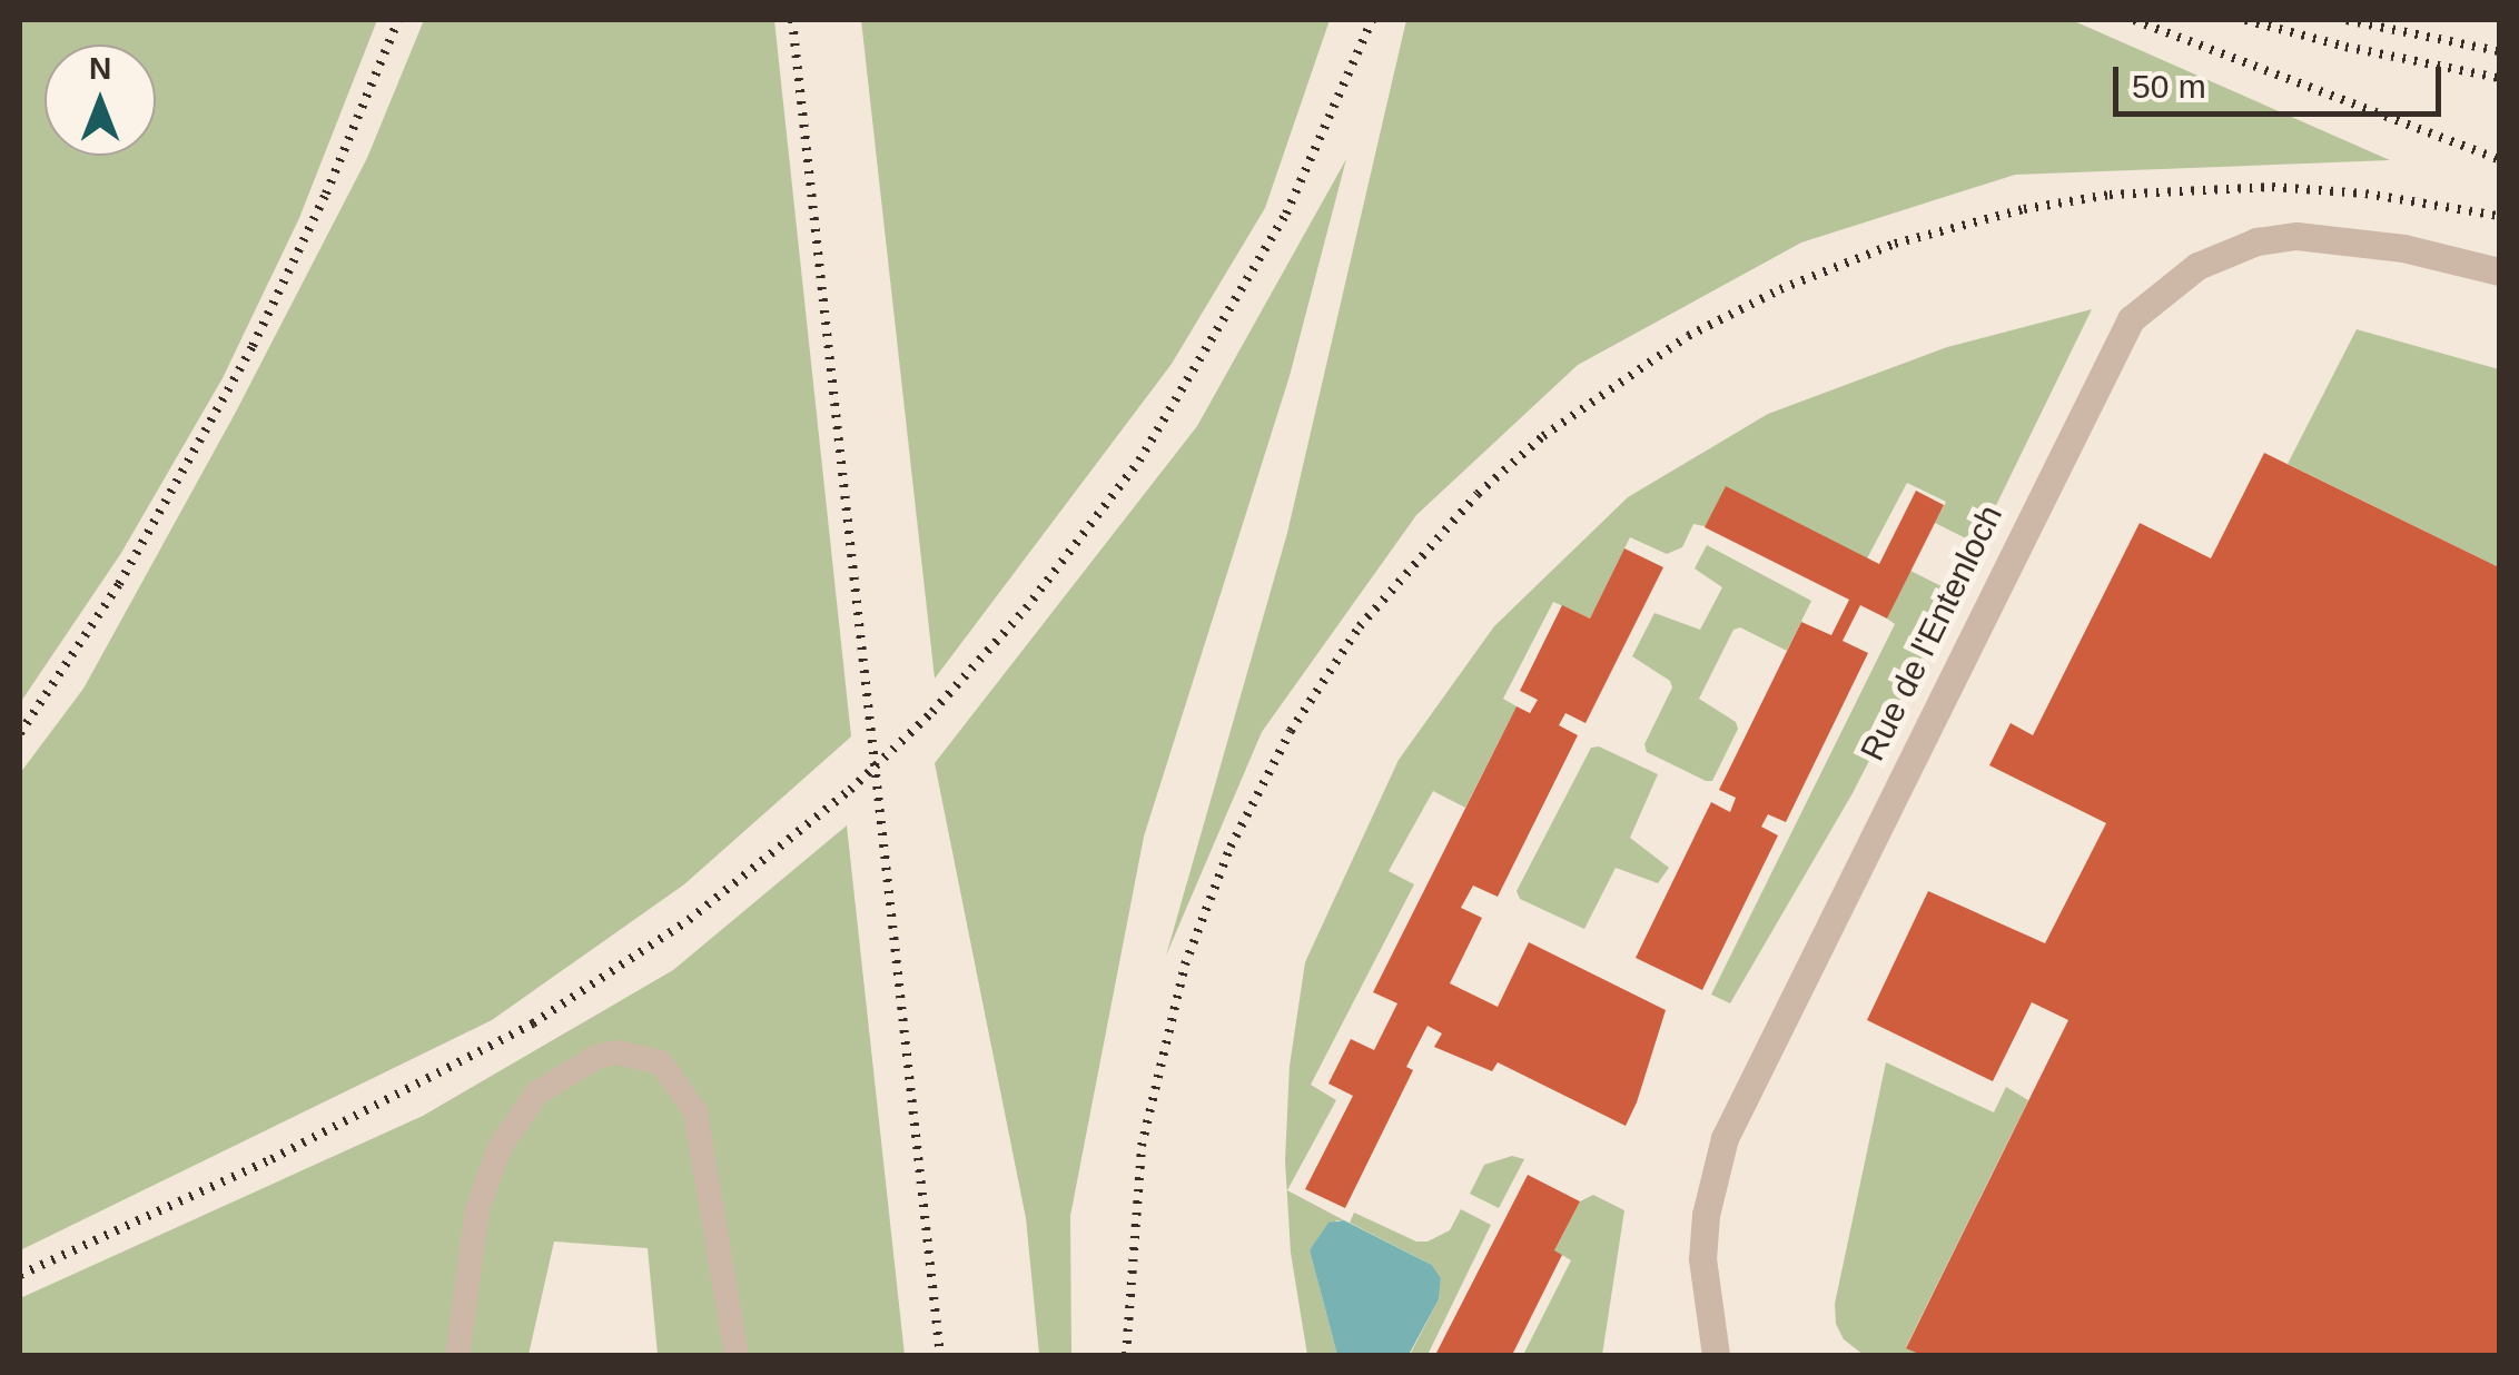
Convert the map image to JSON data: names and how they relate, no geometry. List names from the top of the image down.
{
  "streets": {
    "street": ["Rue de l'Entenloch"]
  },
  "scale_bar": "50 m",
  "north": "top"
}
